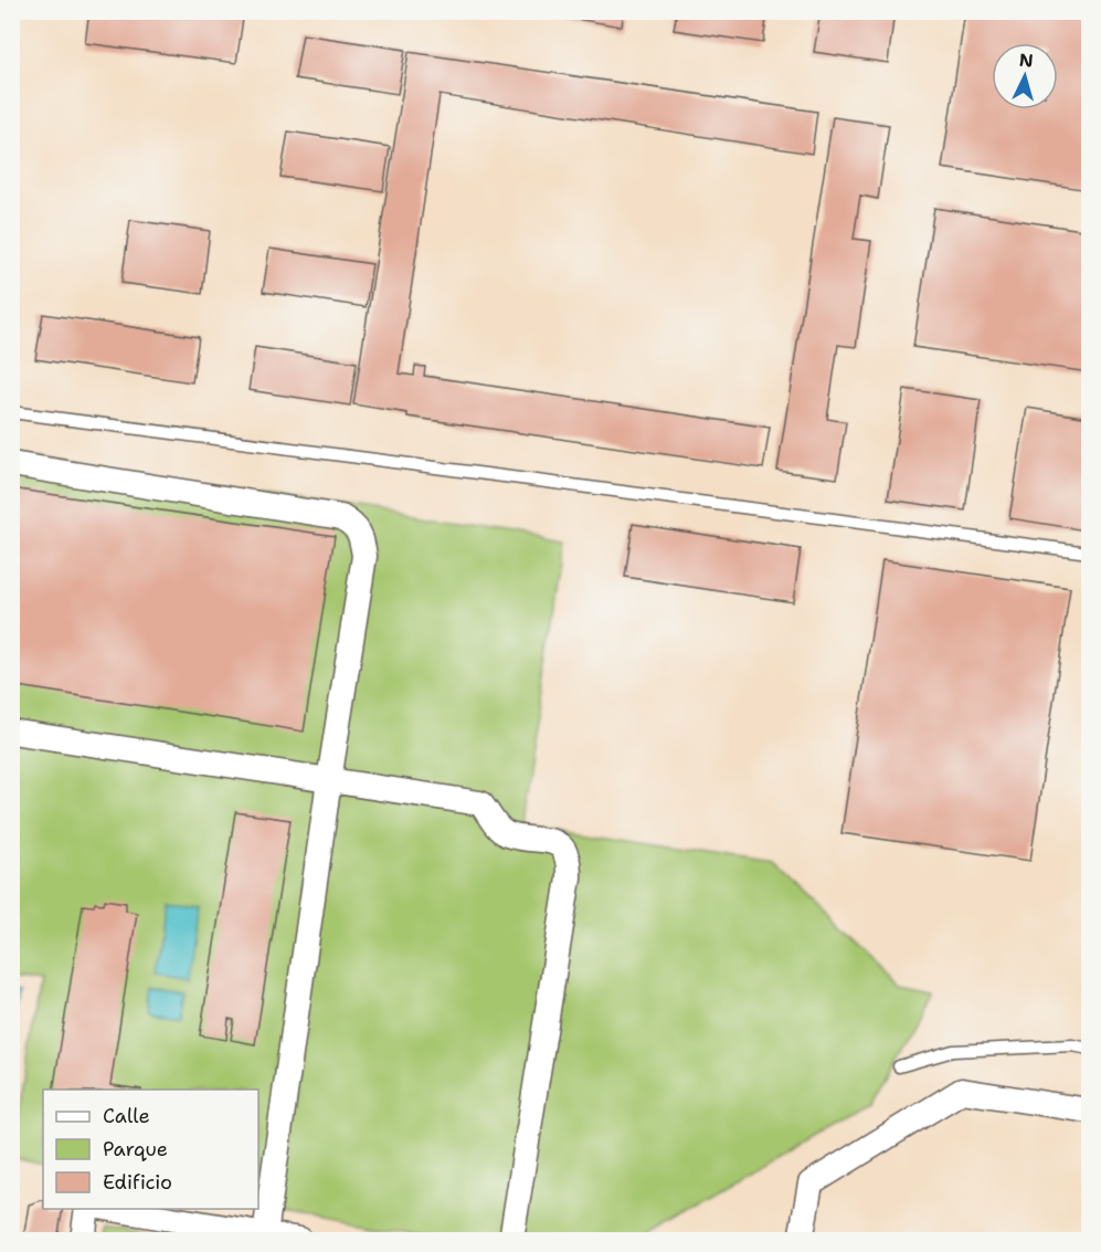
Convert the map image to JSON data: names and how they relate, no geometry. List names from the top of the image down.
{
  "legend": ["Calle", "Parque", "Edificio"],
  "north": "top"
}
